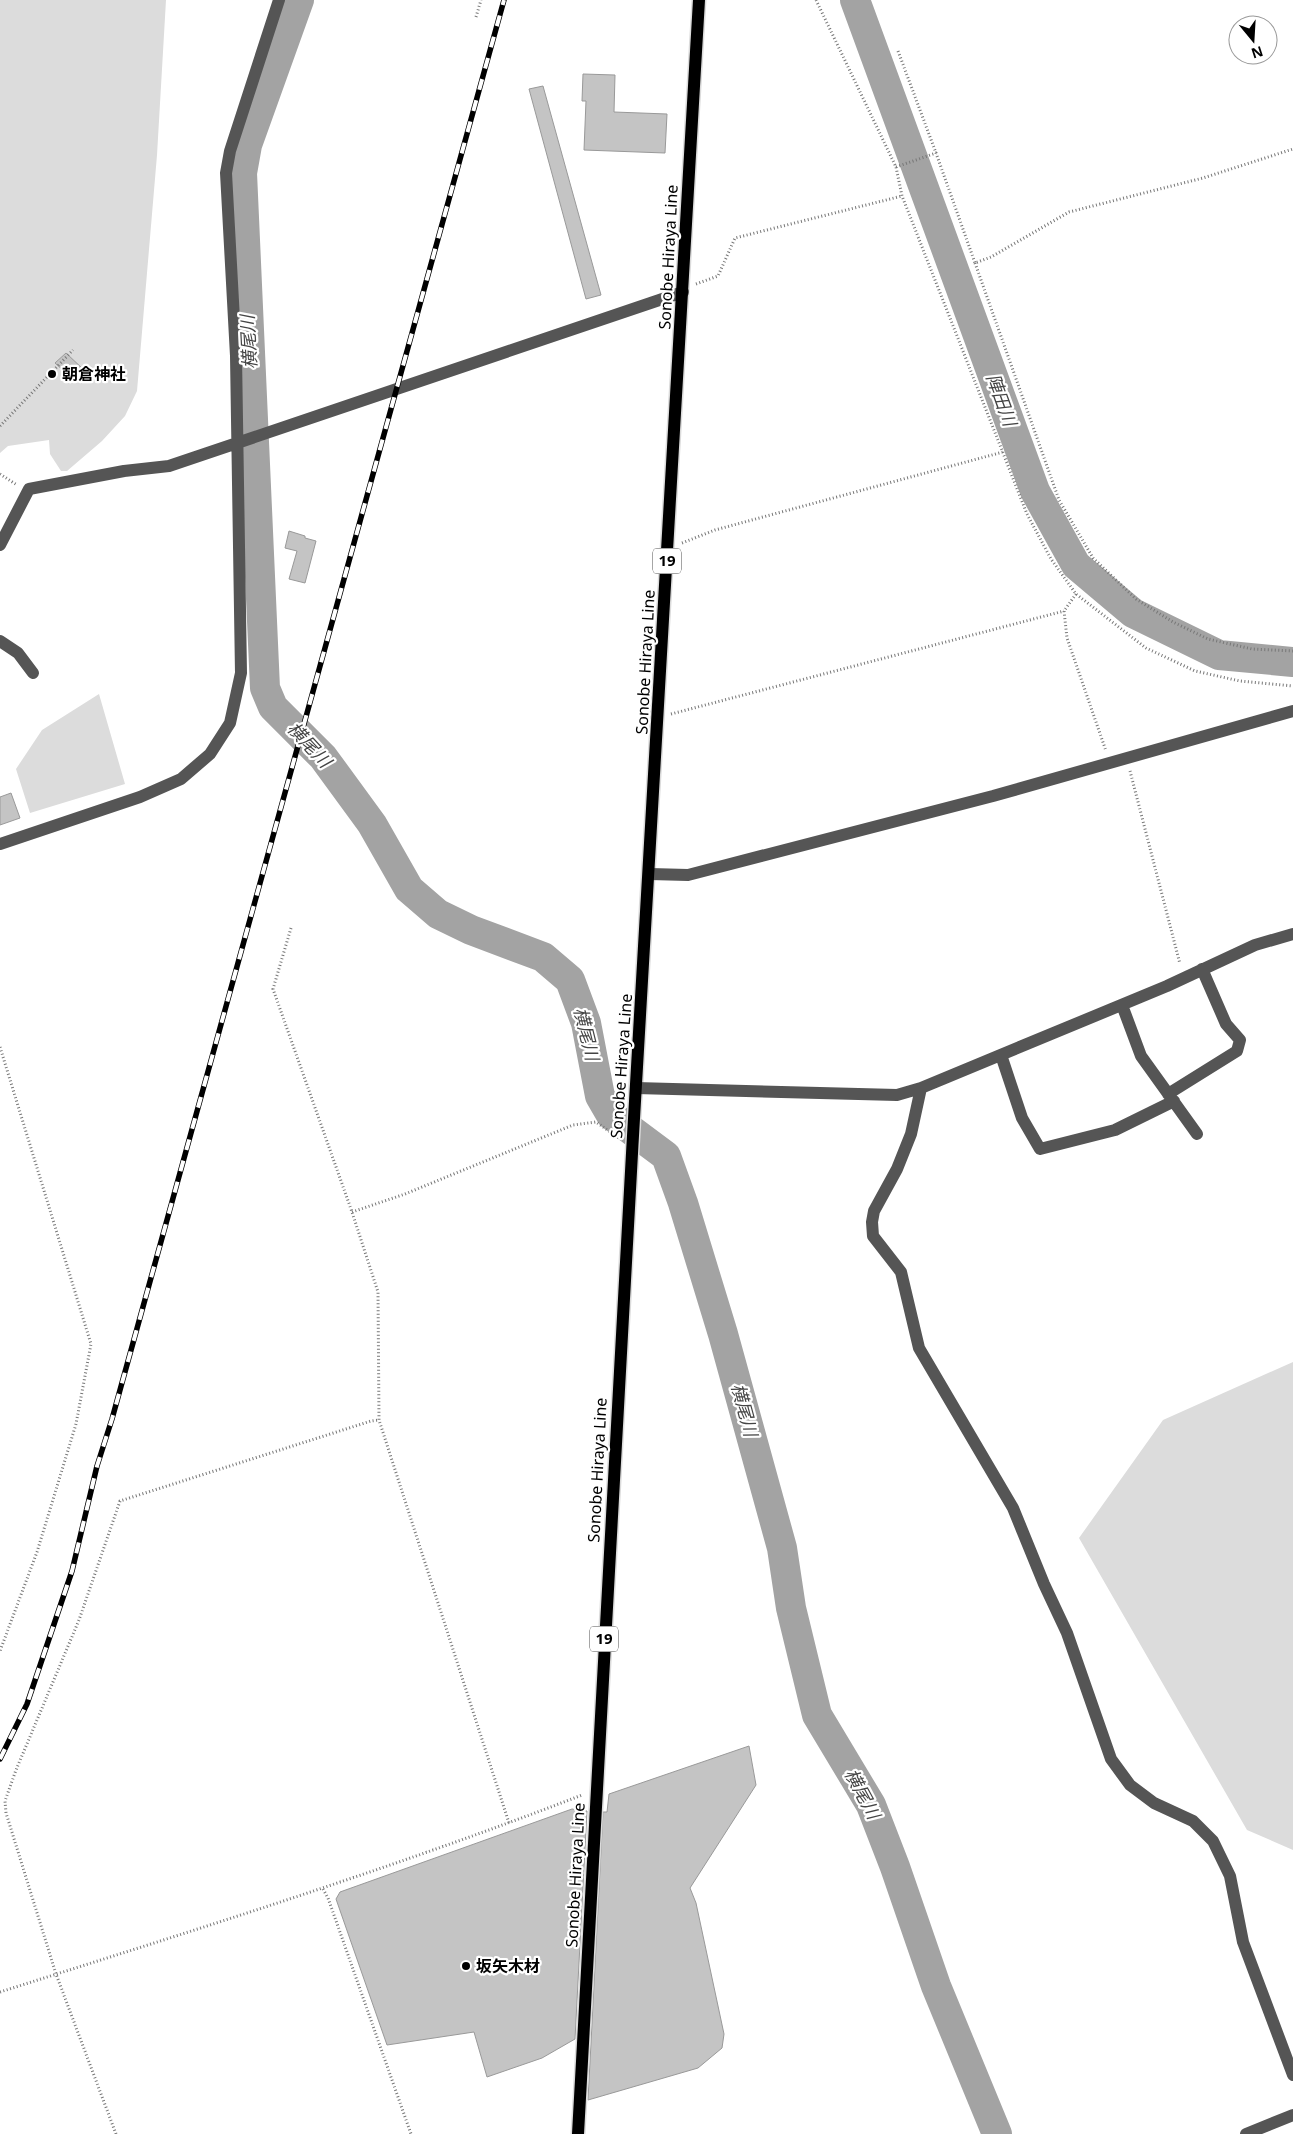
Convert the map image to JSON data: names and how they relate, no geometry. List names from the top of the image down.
{
  "streets": {
    "main road": ["Sonobe Hiraya Line", "19"]
  },
  "water": ["横尾川", "陣田川"],
  "places": ["朝倉神社", "坂矢木材"],
  "north": "bottom"
}
